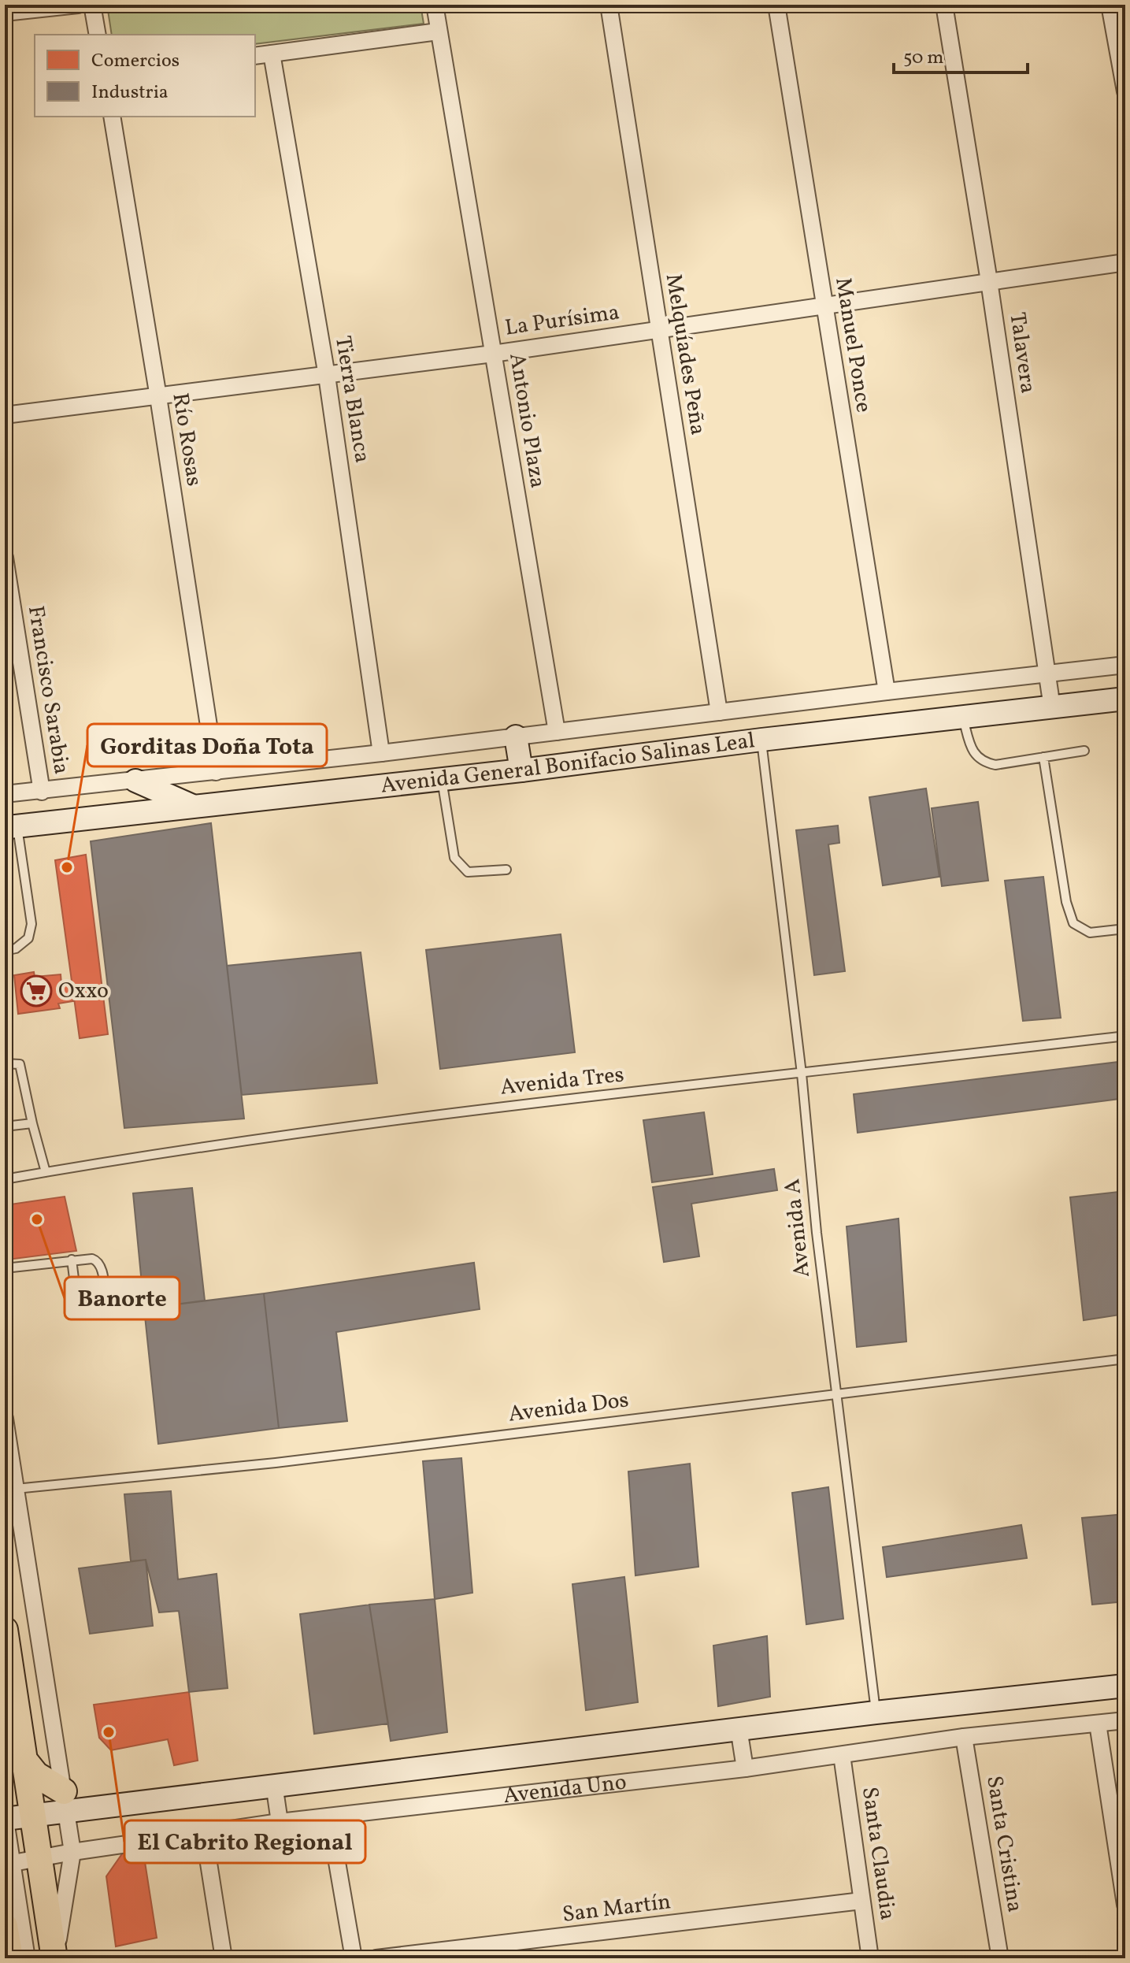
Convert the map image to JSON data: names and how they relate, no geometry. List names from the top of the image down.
{
  "streets": {
    "street": [
      "La Purísima",
      "Manuel Ponce",
      "Talavera",
      "Melquíades Peña",
      "Tierra Blanca",
      "Antonio Plaza",
      "Río Rosas",
      "Francisco Sarabia",
      "Avenida General Bonifacio Salinas Leal",
      "Avenida Uno",
      "Santa Cristina",
      "Santa Claudia",
      "San Martín"
    ],
    "lane": ["Avenida Tres", "Avenida A", "Avenida Dos"]
  },
  "crossings": [
    ["La Purísima", "Manuel Ponce"],
    ["La Purísima", "Talavera"],
    ["La Purísima", "Melquíades Peña"],
    ["La Purísima", "Tierra Blanca"],
    ["La Purísima", "Antonio Plaza"],
    ["La Purísima", "Río Rosas"],
    ["Talavera", "Avenida General Bonifacio Salinas Leal"],
    ["Avenida General Bonifacio Salinas Leal", "Avenida A"],
    ["Avenida Tres", "Avenida A"],
    ["Avenida A", "Avenida Dos"],
    ["Avenida A", "Avenida Uno"],
    ["Avenida Uno", "Santa Cristina"],
    ["Avenida Uno", "Santa Claudia"],
    ["Santa Claudia", "San Martín"]
  ],
  "places": {
    "other": ["Gorditas Doña Tota", "Banorte", "El Cabrito Regional"],
    "supermarket": ["Oxxo"]
  },
  "legend": ["Comercios", "Industria"],
  "scale_bar": "50 m"
}
